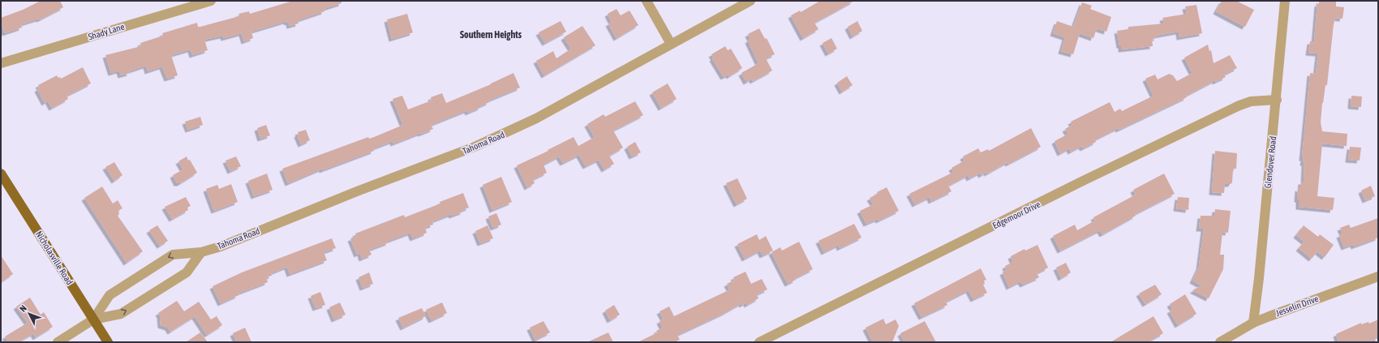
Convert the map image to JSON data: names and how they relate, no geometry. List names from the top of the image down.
{
  "streets": {
    "main road": ["Nicholasville Road"],
    "street": [
      "Shady Lane",
      "Tahoma Road",
      "Glendover Road",
      "Edgemoor Drive",
      "Jesselin Drive"
    ]
  },
  "crossings": [
    ["Tahoma Road", "Nicholasville Road"],
    ["Glendover Road", "Edgemoor Drive"],
    ["Glendover Road", "Jesselin Drive"]
  ],
  "districts": ["Southern Heights"],
  "north": "top left"
}
